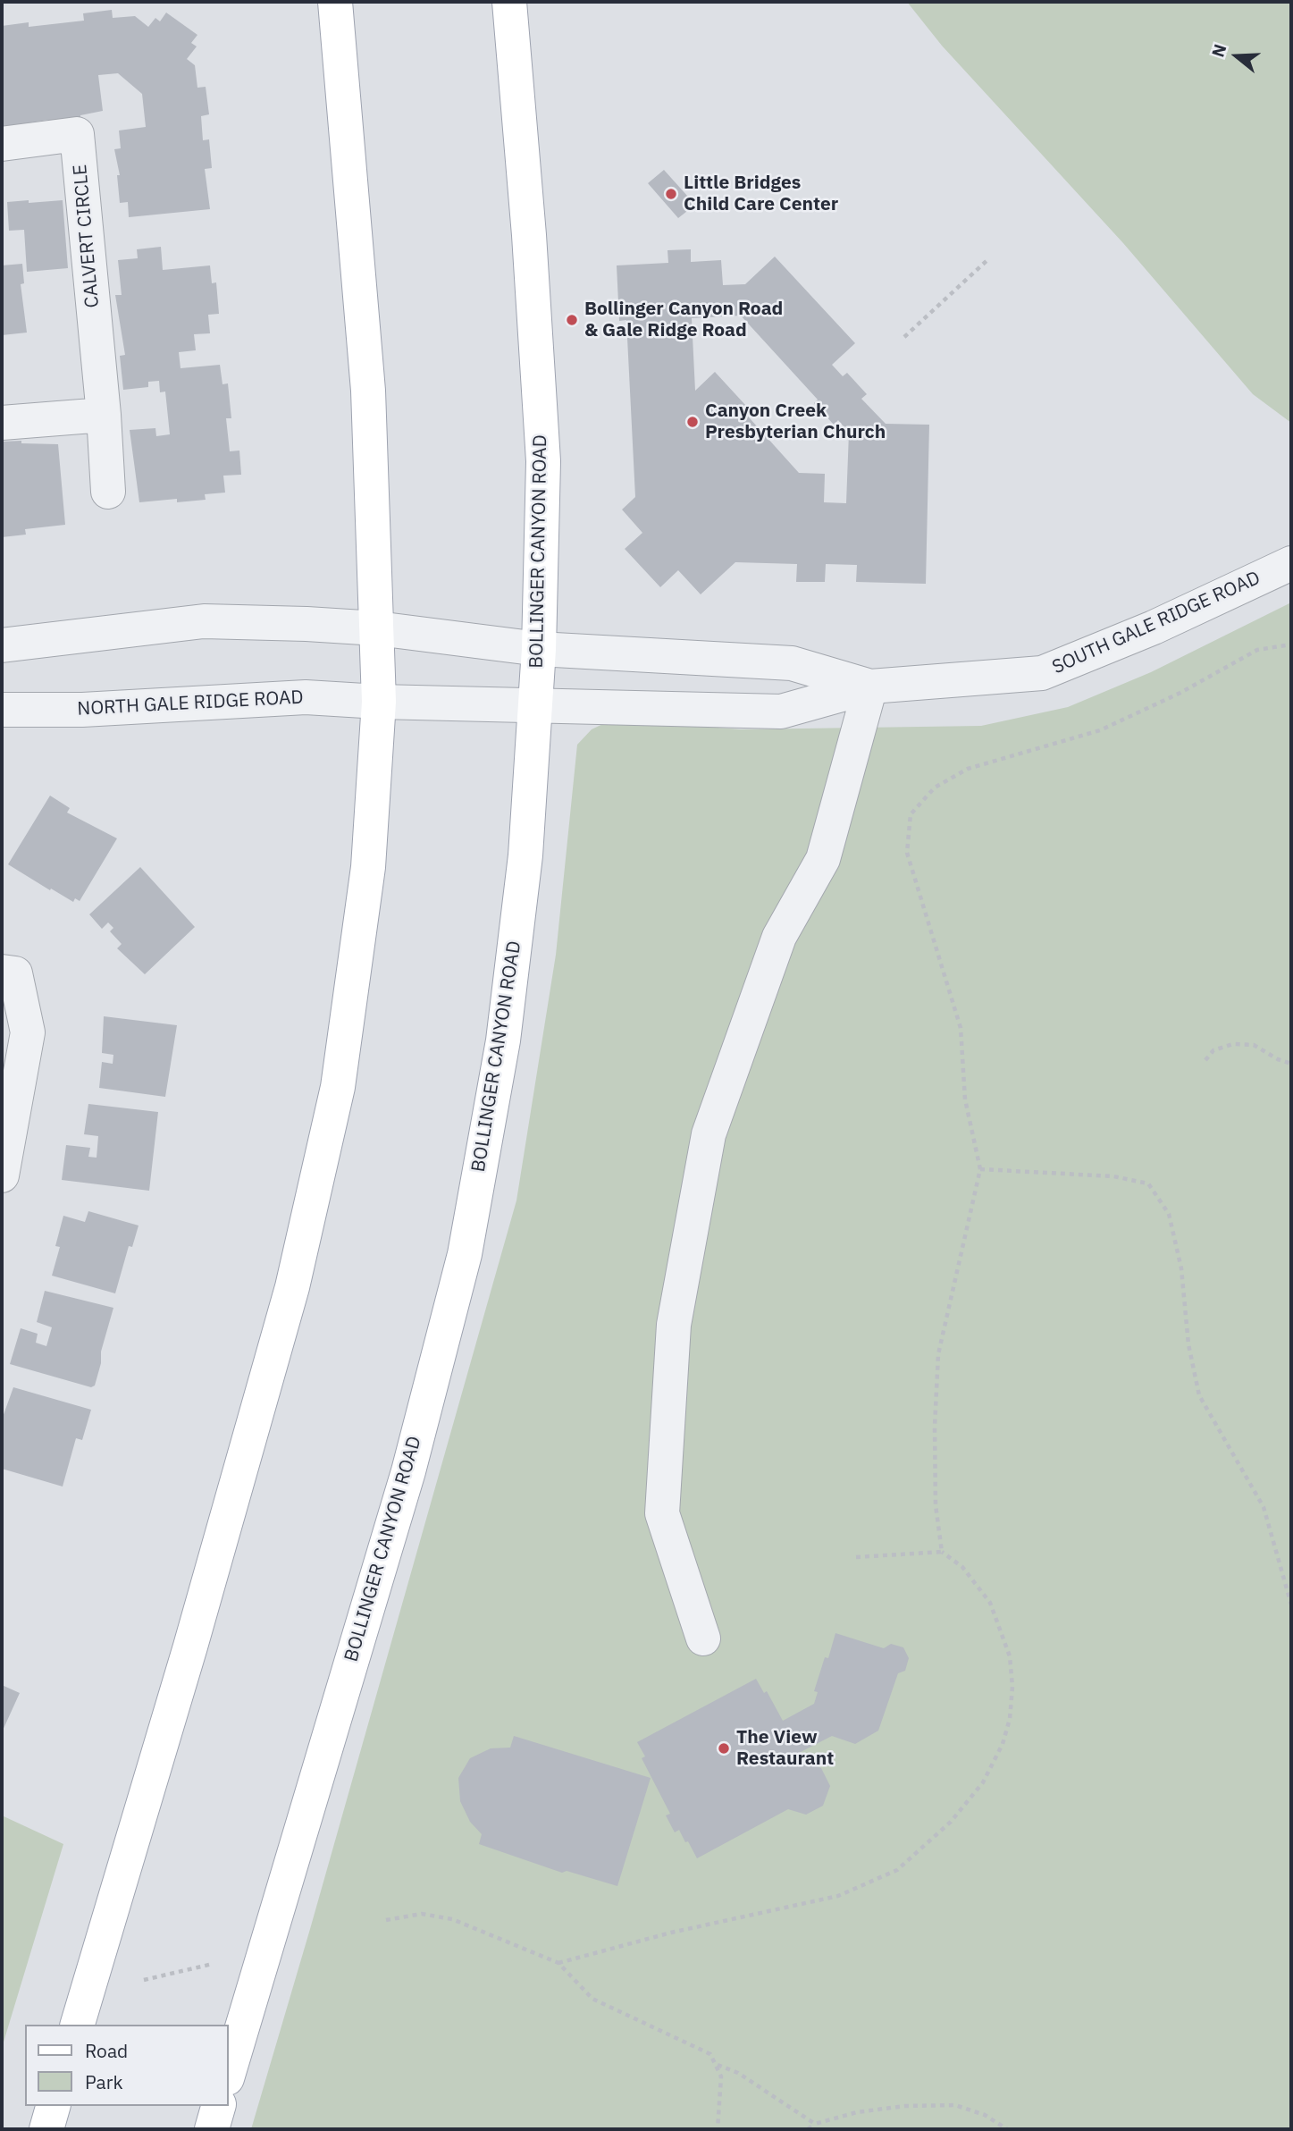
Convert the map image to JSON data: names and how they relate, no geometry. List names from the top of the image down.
{
  "streets": {
    "main road": ["BOLLINGER CANYON ROAD"],
    "street": ["CALVERT CIRCLE", "SOUTH GALE RIDGE ROAD", "NORTH GALE RIDGE ROAD"]
  },
  "crossings": [
    ["BOLLINGER CANYON ROAD", "SOUTH GALE RIDGE ROAD"],
    ["BOLLINGER CANYON ROAD", "NORTH GALE RIDGE ROAD"],
    ["SOUTH GALE RIDGE ROAD", "NORTH GALE RIDGE ROAD"]
  ],
  "places": [
    "Little Bridges Child Care Center",
    "Bollinger Canyon Road & Gale Ridge Road",
    "Canyon Creek Presbyterian Church",
    "The View Restaurant"
  ],
  "legend": ["Road", "Park"],
  "north": "left"
}
